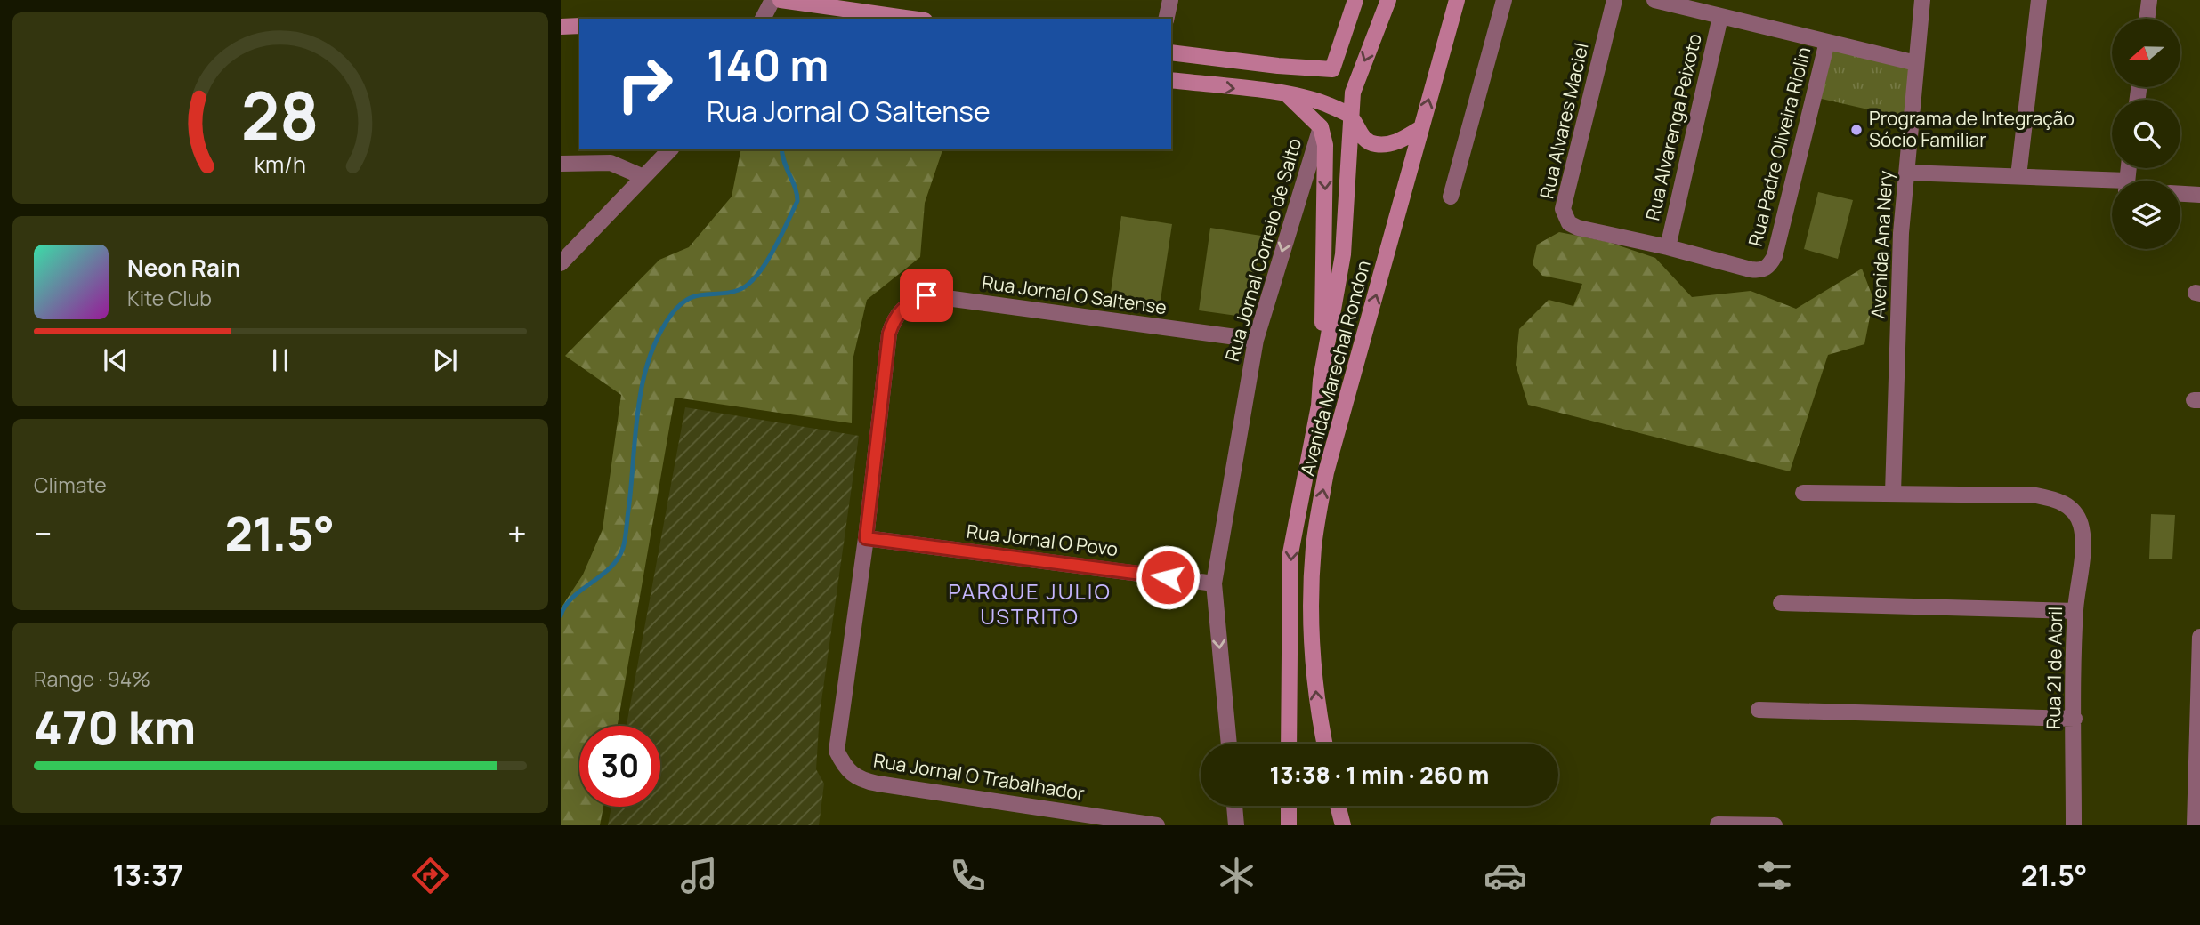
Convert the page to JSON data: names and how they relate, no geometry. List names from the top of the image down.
{
  "streets": {
    "main road": ["Avenida Marechal Rondon"],
    "street": [
      "Rua Alvares Maciel",
      "Rua Alvarenga Peixoto",
      "Rua Padre Oliveira Riolin",
      "Avenida Ana Nery",
      "Rua Jornal Correio de Salto",
      "Rua Jornal O Saltense",
      "Rua Jornal O Povo",
      "Rua 21 de Abril",
      "Rua Jornal O Trabalhador"
    ]
  },
  "crossings": [
    ["Rua Alvares Maciel", "Rua Alvarenga Peixoto"],
    ["Rua Alvares Maciel", "Rua Padre Oliveira Riolin"],
    ["Rua Alvarenga Peixoto", "Rua Padre Oliveira Riolin"],
    ["Avenida Ana Nery", "Rua 21 de Abril"],
    ["Rua Jornal Correio de Salto", "Rua Jornal O Saltense"],
    ["Rua Jornal Correio de Salto", "Rua Jornal O Povo"],
    ["Rua Jornal O Saltense", "Rua Jornal O Povo"],
    ["Rua Jornal O Saltense", "Rua Jornal O Trabalhador"],
    ["Rua Jornal O Povo", "Rua Jornal O Trabalhador"]
  ],
  "one_way": ["Rua Jornal Correio de Salto"],
  "districts": ["PARQUE JULIO USTRITO"],
  "places": ["Programa de Integração Sócio Familiar"],
  "north": "left",
  "page": {
    "turn": ["140 m", "Rua Jornal O Saltense"],
    "song": ["Neon Rain", "Kite Club"],
    "tile": [
      "Climate",
      ["Range · 94%", "470 km"]
    ],
    "heat": ["−", "21.5°", "+"],
    "limit": "30",
    "trip": "13:38 · 1 min · 260 m",
    "tabs": ["13:37", "21.5°"],
    "gauge": ["28", "km/h"]
  }
}
